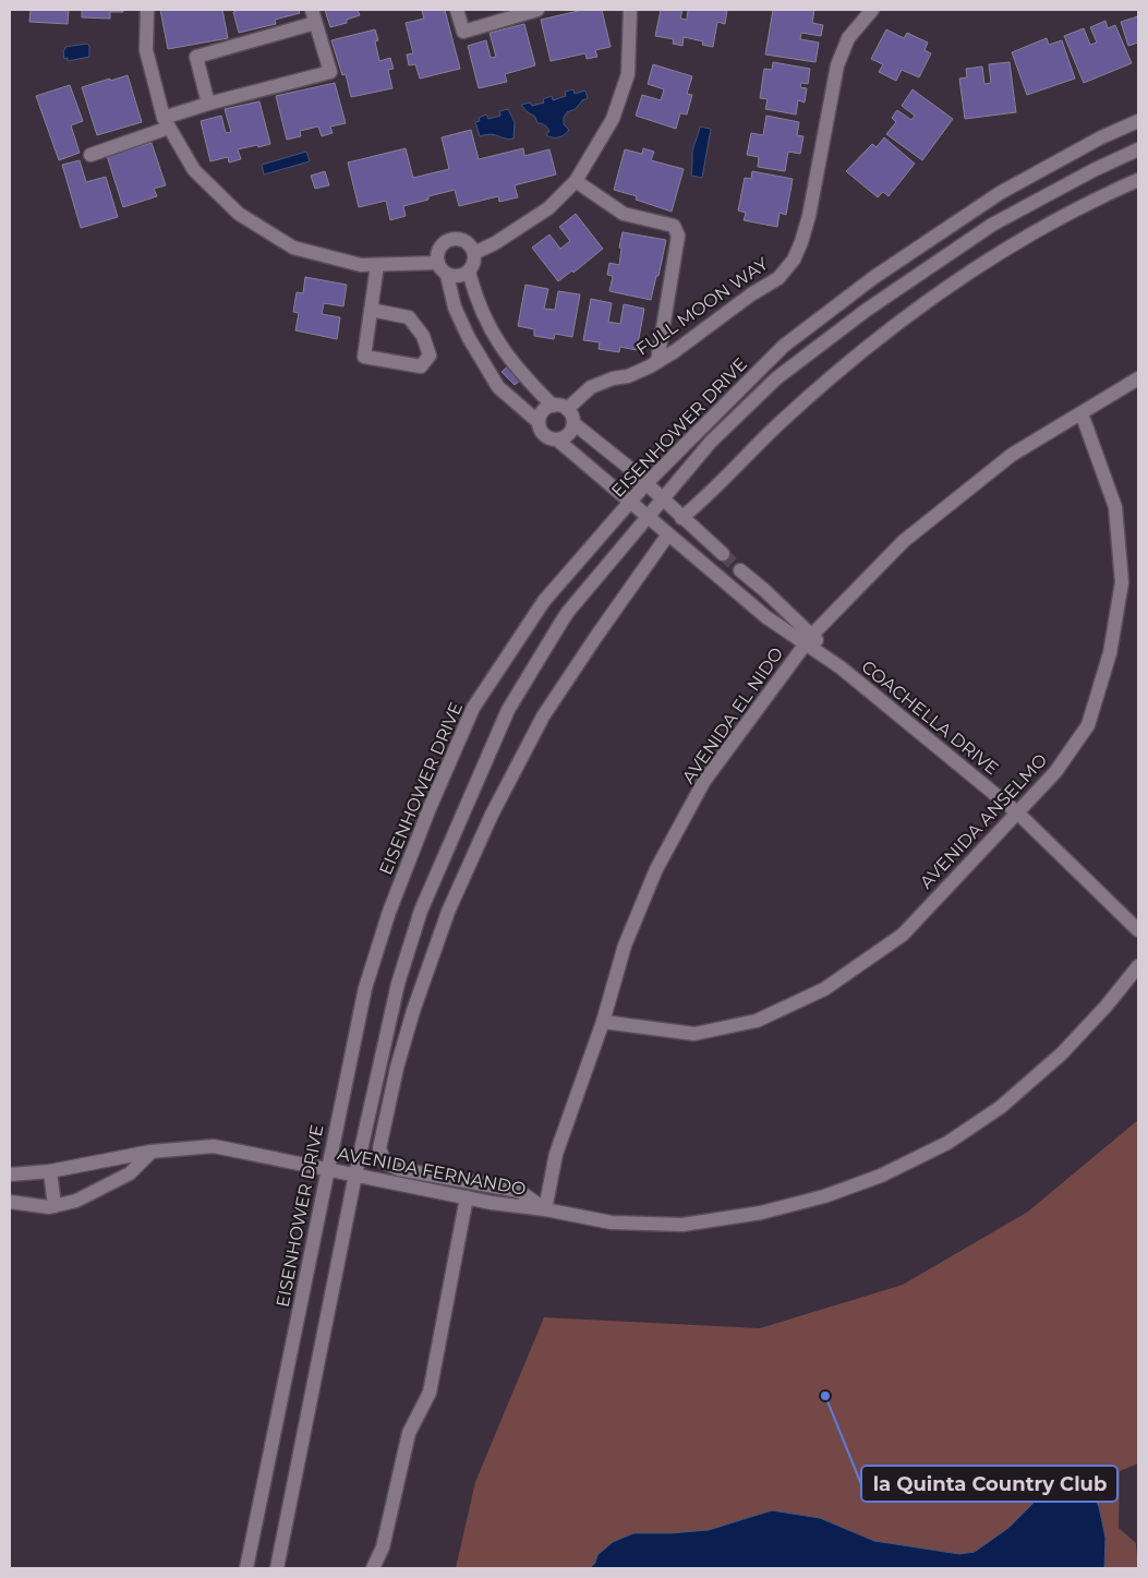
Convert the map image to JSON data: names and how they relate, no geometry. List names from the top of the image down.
{
  "streets": {
    "street": [
      "FULL MOON WAY",
      "EISENHOWER DRIVE",
      "AVENIDA EL NIDO",
      "COACHELLA DRIVE",
      "AVENIDA ANSELMO",
      "AVENIDA FERNANDO"
    ]
  },
  "crossings": [
    ["FULL MOON WAY", "COACHELLA DRIVE"],
    ["EISENHOWER DRIVE", "COACHELLA DRIVE"],
    ["EISENHOWER DRIVE", "AVENIDA FERNANDO"],
    ["AVENIDA EL NIDO", "COACHELLA DRIVE"],
    ["AVENIDA EL NIDO", "AVENIDA ANSELMO"],
    ["AVENIDA EL NIDO", "AVENIDA FERNANDO"],
    ["COACHELLA DRIVE", "AVENIDA ANSELMO"],
    ["COACHELLA DRIVE", "AVENIDA FERNANDO"]
  ],
  "places": ["la Quinta Country Club"]
}
